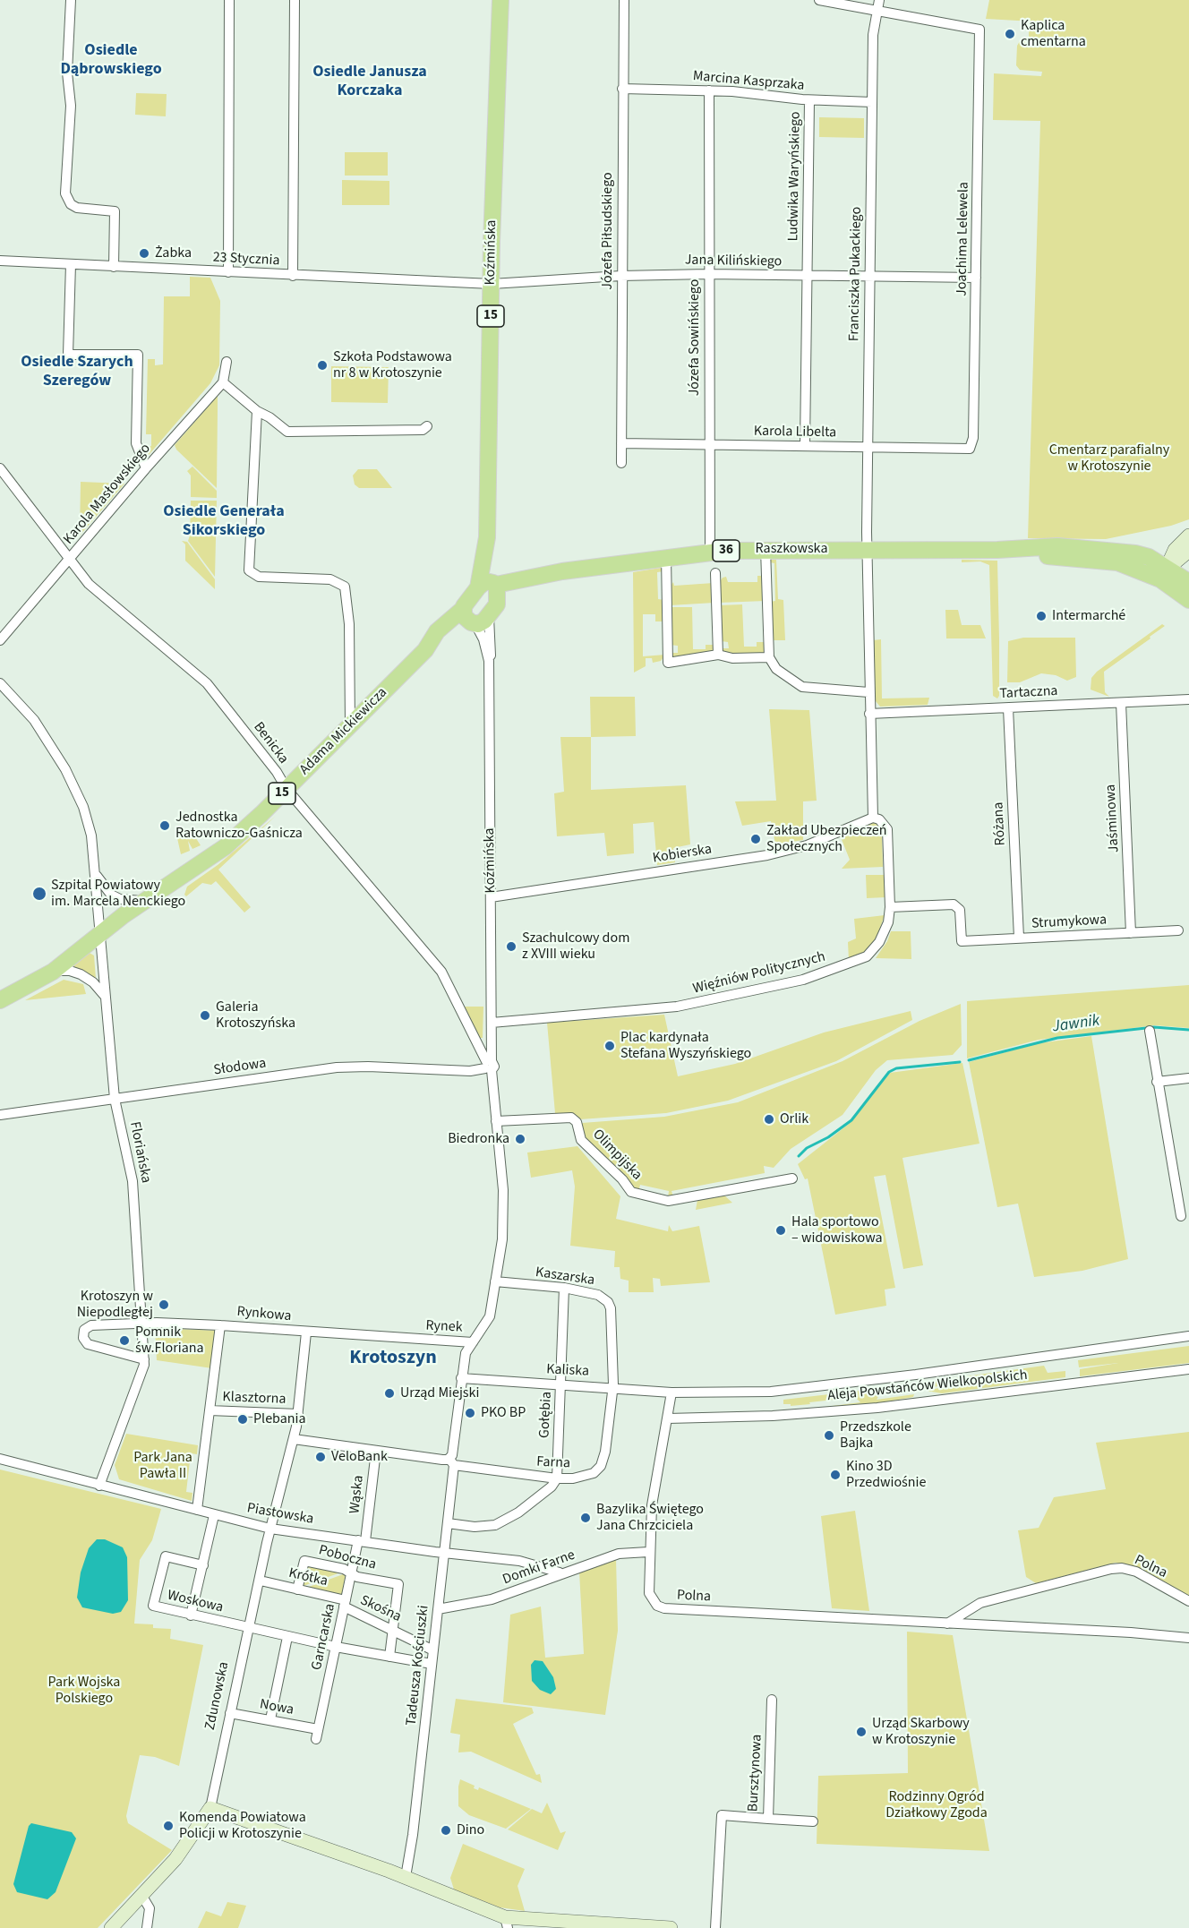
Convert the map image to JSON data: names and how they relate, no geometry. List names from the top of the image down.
{
  "streets": {
    "main road": [
      "Koźmińska",
      "15",
      "Raszkowska",
      "36",
      "Adama Mickiewicza"
    ],
    "street": [
      "Marcina Kasprzaka",
      "Ludwika Waryńskiego",
      "Józefa Piłsudskiego",
      "Joachima Lelewela",
      "23 Stycznia",
      "Jana Kilińskiego",
      "Franciszka Pukackiego",
      "Józefa Sowińskiego",
      "Karola Libelta",
      "Karola Masłowskiego",
      "Tartaczna",
      "Benicka",
      "Jaśminowa",
      "Różana",
      "Kobierska",
      "Strumykowa",
      "Więźniów Politycznych",
      "Słodowa",
      "Floriańska",
      "Olimpijska",
      "Kaszarska",
      "Rynkowa",
      "Rynek",
      "Kaliska",
      "Aleja Powstańców Wielkopolskich",
      "Klasztorna",
      "Gołębia",
      "Farna",
      "Wąska",
      "Piastowska",
      "Poboczna",
      "Polna",
      "Domki Farne",
      "Krótka",
      "Woskowa",
      "Skośna",
      "Garncarska",
      "Tadeusza Kościuszki",
      "Zdunowska",
      "Nowa",
      "Bursztynowa"
    ]
  },
  "crossings": [
    ["Marcina Kasprzaka", "Ludwika Waryńskiego"],
    ["Marcina Kasprzaka", "Józefa Piłsudskiego"],
    ["Marcina Kasprzaka", "Franciszka Pukackiego"],
    ["Marcina Kasprzaka", "Józefa Sowińskiego"],
    ["Ludwika Waryńskiego", "Jana Kilińskiego"],
    ["Ludwika Waryńskiego", "Karola Libelta"],
    ["Józefa Piłsudskiego", "Jana Kilińskiego"],
    ["Józefa Piłsudskiego", "Karola Libelta"],
    ["Joachima Lelewela", "Jana Kilińskiego"],
    ["Joachima Lelewela", "Franciszka Pukackiego"],
    ["Joachima Lelewela", "Karola Libelta"],
    ["Koźmińska", "23 Stycznia"],
    ["Koźmińska", "Jana Kilińskiego"],
    ["Koźmińska", "15"],
    ["Koźmińska", "Raszkowska"],
    ["Koźmińska", "Adama Mickiewicza"],
    ["Koźmińska", "Benicka"],
    ["Koźmińska", "Kobierska"],
    ["Koźmińska", "Więźniów Politycznych"],
    ["Koźmińska", "Słodowa"],
    ["Koźmińska", "Olimpijska"],
    ["Koźmińska", "Kaszarska"],
    ["Koźmińska", "Rynek"],
    ["23 Stycznia", "Jana Kilińskiego"],
    ["Jana Kilińskiego", "Franciszka Pukackiego"],
    ["Jana Kilińskiego", "Józefa Sowińskiego"],
    ["Franciszka Pukackiego", "Karola Libelta"],
    ["Franciszka Pukackiego", "Raszkowska"],
    ["15", "Raszkowska"],
    ["15", "Adama Mickiewicza"],
    ["Józefa Sowińskiego", "Karola Libelta"],
    ["Józefa Sowińskiego", "Raszkowska"],
    ["Karola Masłowskiego", "Benicka"],
    ["Raszkowska", "36"],
    ["Tartaczna", "Jaśminowa"],
    ["Tartaczna", "Różana"],
    ["Adama Mickiewicza", "Benicka"],
    ["Adama Mickiewicza", "Floriańska"],
    ["Benicka", "Słodowa"],
    ["Jaśminowa", "Strumykowa"],
    ["Różana", "Strumykowa"],
    ["Kobierska", "Więźniów Politycznych"],
    ["Strumykowa", "Więźniów Politycznych"],
    ["Słodowa", "Floriańska"],
    ["Floriańska", "Rynkowa"],
    ["Floriańska", "Piastowska"],
    ["Kaszarska", "Kaliska"],
    ["Kaszarska", "Gołębia"],
    ["Kaszarska", "Farna"],
    ["Rynkowa", "Rynek"],
    ["Rynek", "Kaliska"],
    ["Rynek", "Farna"],
    ["Rynek", "Tadeusza Kościuszki"],
    ["Kaliska", "Aleja Powstańców Wielkopolskich"],
    ["Kaliska", "Gołębia"],
    ["Kaliska", "Farna"],
    ["Kaliska", "Polna"],
    ["Aleja Powstańców Wielkopolskich", "Polna"],
    ["Gołębia", "Farna"],
    ["Farna", "Tadeusza Kościuszki"],
    ["Wąska", "Piastowska"],
    ["Wąska", "Garncarska"],
    ["Piastowska", "Domki Farne"],
    ["Piastowska", "Garncarska"],
    ["Piastowska", "Tadeusza Kościuszki"],
    ["Piastowska", "Zdunowska"],
    ["Poboczna", "Krótka"],
    ["Poboczna", "Skośna"],
    ["Poboczna", "Garncarska"],
    ["Polna", "Domki Farne"],
    ["Domki Farne", "Tadeusza Kościuszki"],
    ["Krótka", "Skośna"],
    ["Krótka", "Garncarska"],
    ["Woskowa", "Garncarska"],
    ["Woskowa", "Tadeusza Kościuszki"],
    ["Woskowa", "Zdunowska"],
    ["Skośna", "Garncarska"],
    ["Skośna", "Tadeusza Kościuszki"],
    ["Garncarska", "Nowa"],
    ["Zdunowska", "Nowa"]
  ],
  "districts": [
    "Osiedle Dąbrowskiego",
    "Osiedle Janusza Korczaka",
    "Osiedle Szarych Szeregów",
    "Osiedle Generała Sikorskiego",
    "Krotoszyn"
  ],
  "water": ["Jawnik"],
  "parks": [
    "Cmentarz parafialny w Krotoszynie",
    "Park Jana Pawła II",
    "Park Wojska Polskiego",
    "Rodzinny Ogród Działkowy Zgoda"
  ],
  "places": [
    "Kaplica cmentarna",
    "Żabka",
    "Szkoła Podstawowa nr 8 w Krotoszynie",
    "Intermarché",
    "Jednostka Ratowniczo-Gaśnicza",
    "Zakład Ubezpieczeń Społecznych",
    "Szpital Powiatowy im. Marcela Nenckiego",
    "Szachulcowy dom z XVIII wieku",
    "Galeria Krotoszyńska",
    "Plac kardynała Stefana Wyszyńskiego",
    "Orlik",
    "Biedronka",
    "Hala sportowo – widowiskowa",
    "Krotoszyn w Niepodległej",
    "Pomnik św.Floriana",
    "Urząd Miejski",
    "PKO BP",
    "Plebania",
    "Przedszkole Bajka",
    "VeloBank",
    "Kino 3D Przedwiośnie",
    "Bazylika Świętego Jana Chrzciciela",
    "Urząd Skarbowy w Krotoszynie",
    "Komenda Powiatowa Policji w Krotoszynie",
    "Dino"
  ]
}
